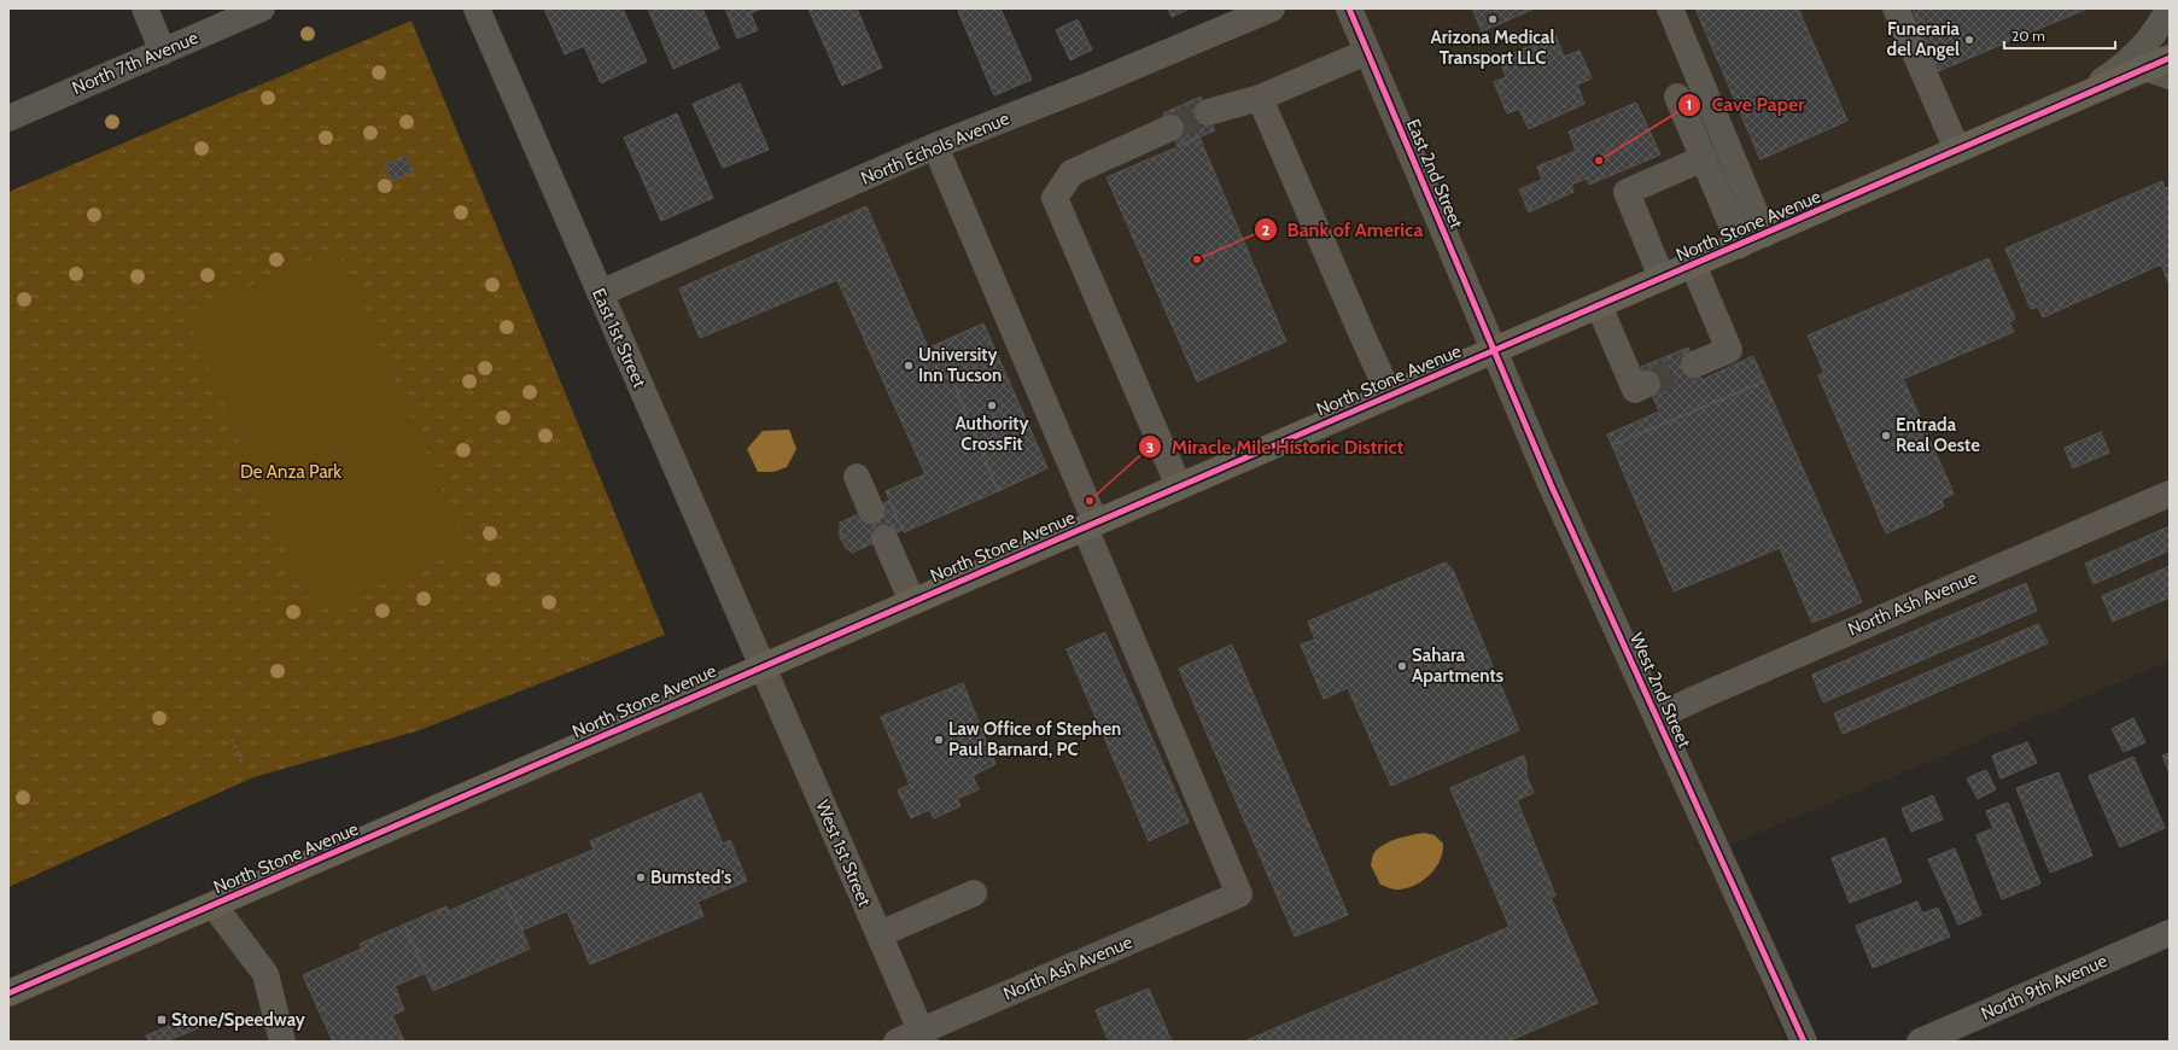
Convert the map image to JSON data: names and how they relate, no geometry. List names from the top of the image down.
{
  "streets": {
    "main road": ["North Stone Avenue"],
    "street": [
      "North 7th Avenue",
      "North Echols Avenue",
      "East 2nd Street",
      "East 1st Street",
      "North Ash Avenue",
      "West 2nd Street",
      "West 1st Street",
      "North 9th Avenue"
    ]
  },
  "crossings": [
    ["North Echols Avenue", "East 1st Street"],
    ["East 2nd Street", "North Stone Avenue"],
    ["East 2nd Street", "West 2nd Street"],
    ["North Stone Avenue", "East 1st Street"],
    ["North Stone Avenue", "North Ash Avenue"],
    ["North Stone Avenue", "West 2nd Street"],
    ["North Stone Avenue", "West 1st Street"],
    ["East 1st Street", "West 1st Street"],
    ["North Ash Avenue", "West 2nd Street"],
    ["North Ash Avenue", "West 1st Street"]
  ],
  "parks": ["De Anza Park"],
  "places": {
    "other": [
      "Arizona Medical Transport LLC",
      "Funeraria del Angel",
      "Cave Paper",
      "Bank of America",
      "University Inn Tucson",
      "Authority CrossFit",
      "Entrada Real Oeste",
      "Miracle Mile Historic District",
      "Sahara Apartments",
      "Law Office of Stephen Paul Barnard, PC",
      "Bumsted's"
    ],
    "transit": ["Stone/Speedway"]
  },
  "scale_bar": "20 m"
}
